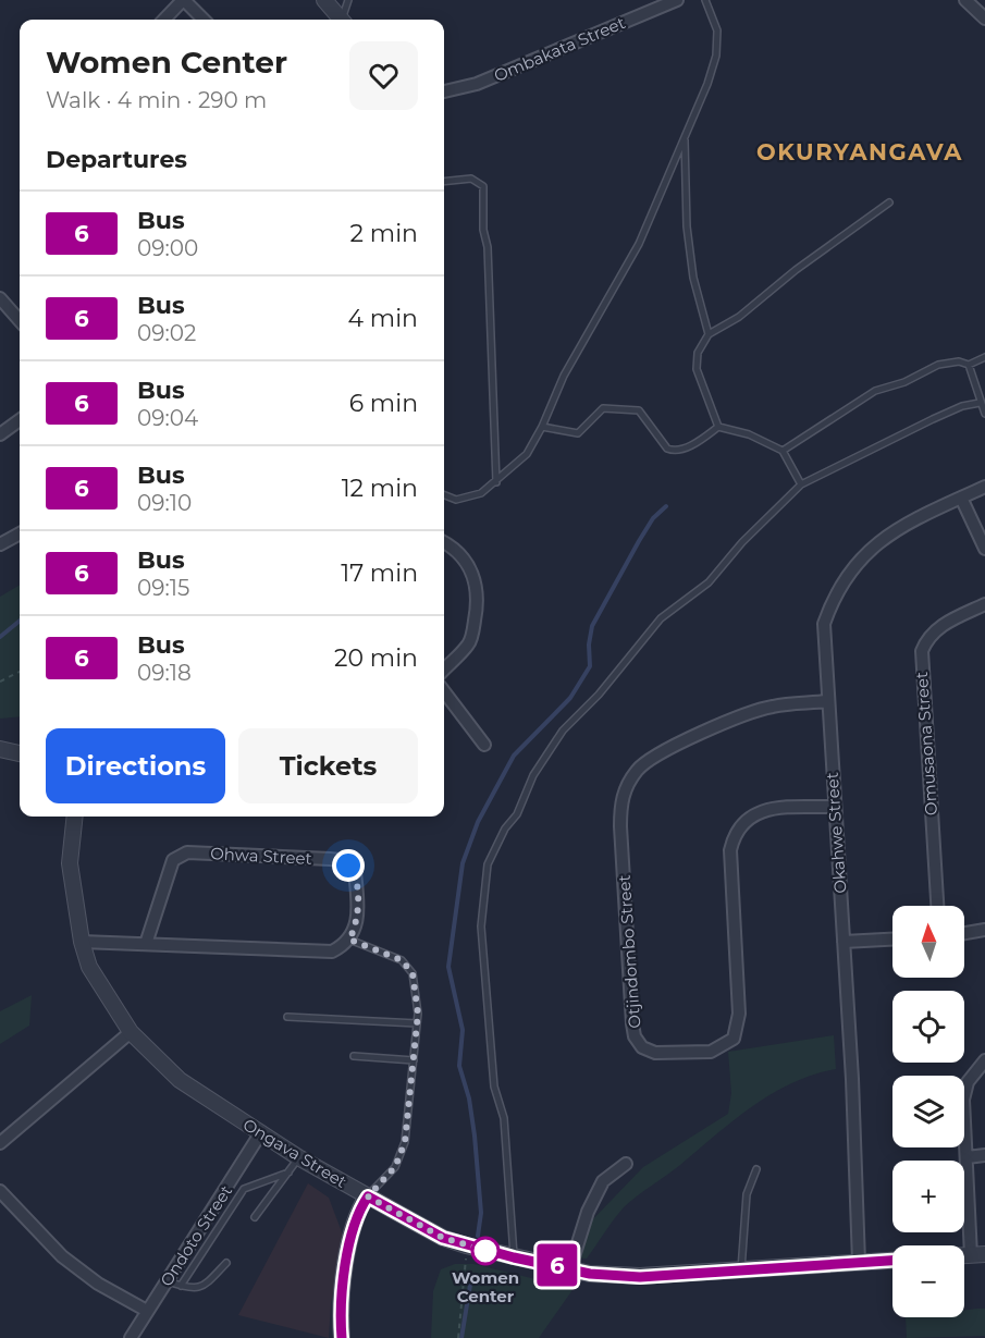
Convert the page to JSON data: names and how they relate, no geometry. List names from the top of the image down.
{
  "streets": {
    "street": [
      "Ombakata Street",
      "Omusaona Street",
      "Okahwe Street",
      "Ohwa Street",
      "Otjindombo Street",
      "Ongava Street",
      "Ondoto Street"
    ]
  },
  "crossings": [
    ["Okahwe Street", "Otjindombo Street"],
    ["Okahwe Street", "Ongava Street"],
    ["Ongava Street", "Ondoto Street"]
  ],
  "districts": ["OKURYANGAVA"],
  "places": ["Women Center"],
  "lines": ["bus line 6"],
  "north": "top",
  "page": {
    "on_map": "6",
    "heading": [
      ["Women Center", "Walk · 4 min · 290 m"],
      "Departures"
    ],
    "list": [
      {
        "mark": "6",
        "name": "Bus",
        "note": "09:00",
        "value": "2 min"
      },
      {
        "mark": "6",
        "name": "Bus",
        "note": "09:02",
        "value": "4 min"
      },
      {
        "mark": "6",
        "name": "Bus",
        "note": "09:04",
        "value": "6 min"
      },
      {
        "mark": "6",
        "name": "Bus",
        "note": "09:10",
        "value": "12 min"
      },
      {
        "mark": "6",
        "name": "Bus",
        "note": "09:15",
        "value": "17 min"
      },
      {
        "mark": "6",
        "name": "Bus",
        "note": "09:18",
        "value": "20 min"
      }
    ],
    "buttons": ["Directions", "Tickets"],
    "map_buttons": ["+", "−"]
  }
}
